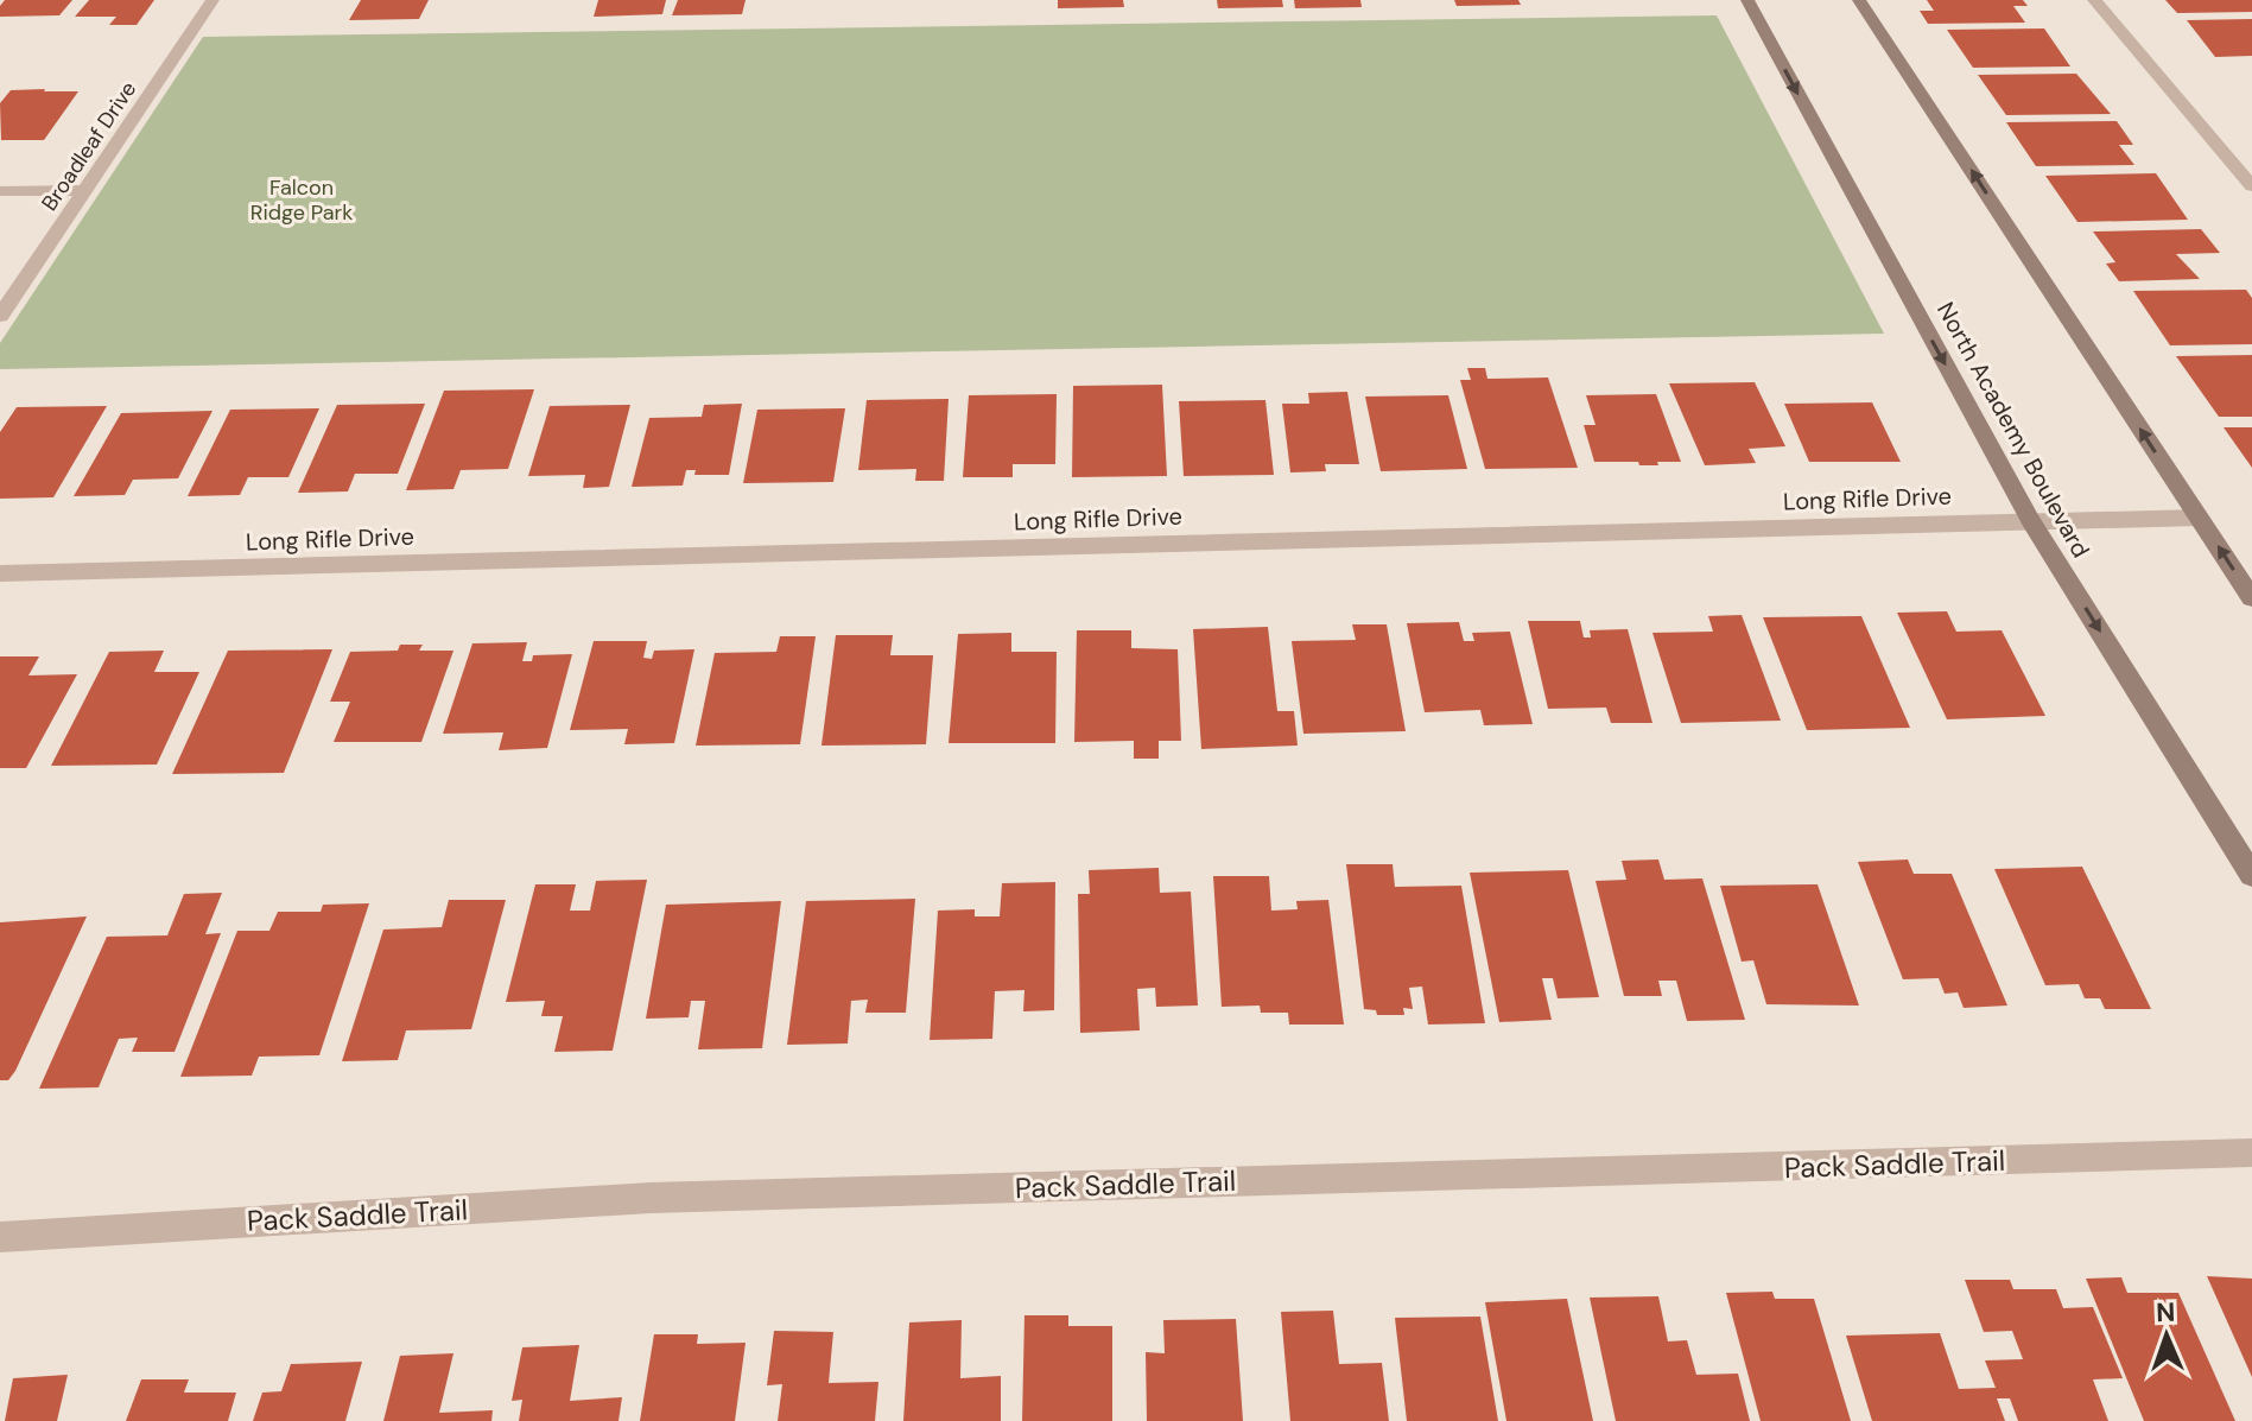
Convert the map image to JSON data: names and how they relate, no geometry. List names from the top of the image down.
{
  "streets": {
    "street": [
      "Broadleaf Drive",
      "North Academy Boulevard",
      "Long Rifle Drive",
      "Pack Saddle Trail"
    ]
  },
  "crossings": [
    ["North Academy Boulevard", "Long Rifle Drive"]
  ],
  "parks": ["Falcon Ridge Park"],
  "north": "top"
}
